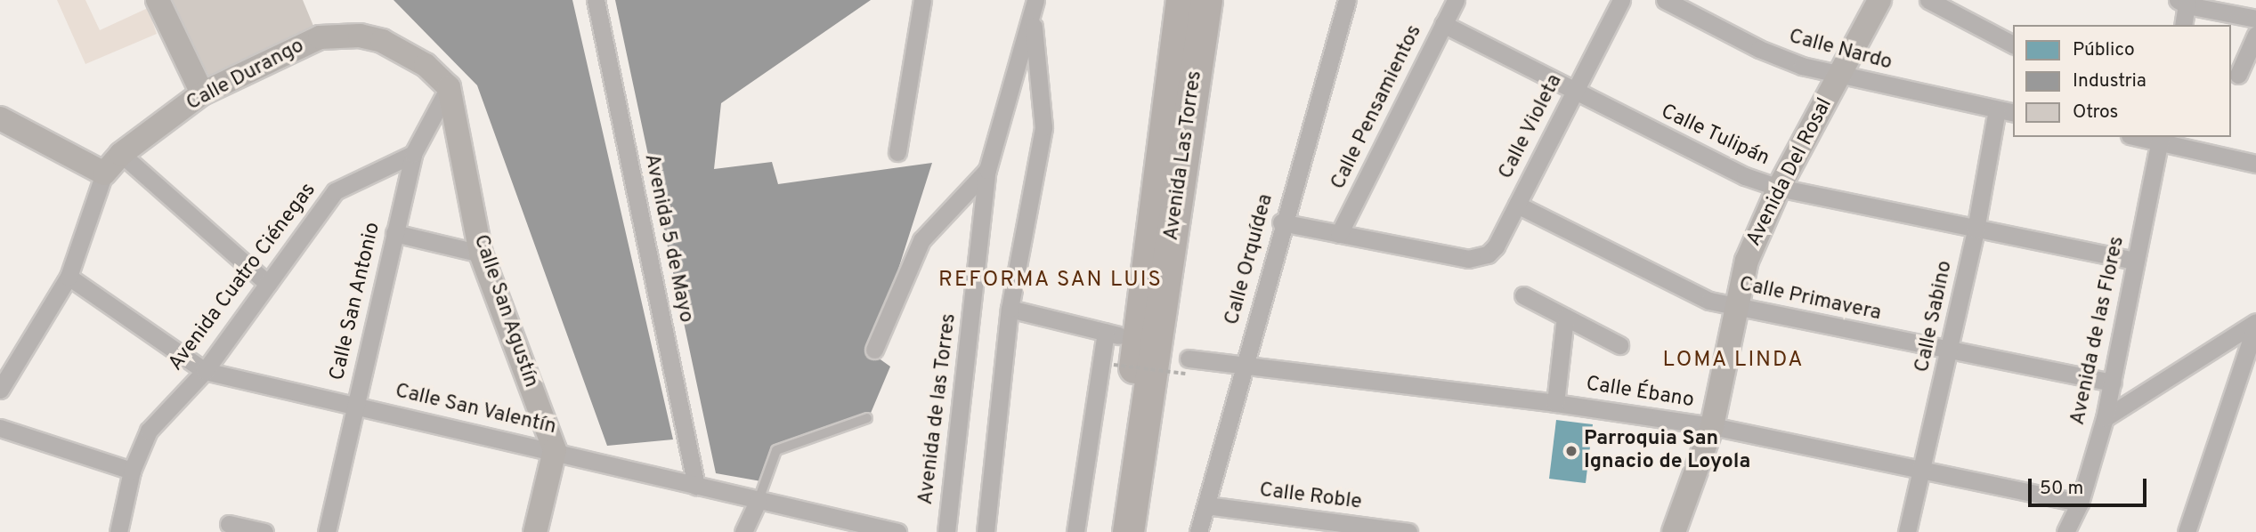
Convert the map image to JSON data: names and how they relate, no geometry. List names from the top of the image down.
{
  "streets": {
    "highway": ["Avenida Las Torres"],
    "street": [
      "Calle Nardo",
      "Calle Durango",
      "Calle Pensamientos",
      "Calle Violeta",
      "Calle Tulipán",
      "Avenida Del Rosal",
      "Avenida 5 de Mayo",
      "Calle Orquídea",
      "Avenida Cuatro Ciénegas",
      "Calle Primavera",
      "Calle San Antonio",
      "Calle San Agustín",
      "Calle Sabino",
      "Avenida de las Flores",
      "Calle Ébano",
      "Avenida de las Torres",
      "Calle San Valentín",
      "Calle Roble"
    ]
  },
  "crossings": [
    ["Calle Nardo", "Avenida Del Rosal"],
    ["Calle Nardo", "Calle Sabino"],
    ["Calle Durango", "Calle San Antonio"],
    ["Calle Durango", "Calle San Agustín"],
    ["Calle Durango", "Calle San Valentín"],
    ["Calle Pensamientos", "Calle Violeta"],
    ["Calle Pensamientos", "Calle Tulipán"],
    ["Calle Violeta", "Calle Tulipán"],
    ["Calle Violeta", "Calle Primavera"],
    ["Calle Tulipán", "Avenida Del Rosal"],
    ["Calle Tulipán", "Calle Sabino"],
    ["Calle Tulipán", "Avenida de las Flores"],
    ["Avenida Del Rosal", "Calle Primavera"],
    ["Avenida Del Rosal", "Calle Ébano"],
    ["Avenida 5 de Mayo", "Calle San Valentín"],
    ["Calle Orquídea", "Calle Ébano"],
    ["Calle Orquídea", "Calle Roble"],
    ["Avenida Cuatro Ciénegas", "Calle San Antonio"],
    ["Avenida Cuatro Ciénegas", "Calle San Valentín"],
    ["Calle Primavera", "Calle Sabino"],
    ["Calle Primavera", "Avenida de las Flores"],
    ["Calle San Antonio", "Calle San Agustín"],
    ["Calle San Antonio", "Calle San Valentín"],
    ["Calle San Agustín", "Calle San Valentín"],
    ["Calle Sabino", "Calle Ébano"],
    ["Avenida de las Flores", "Calle Ébano"]
  ],
  "districts": ["REFORMA SAN LUIS", "LOMA LINDA"],
  "places": ["Parroquia San Ignacio de Loyola"],
  "legend": ["Público", "Industria", "Otros"],
  "scale_bar": "50 m"
}
